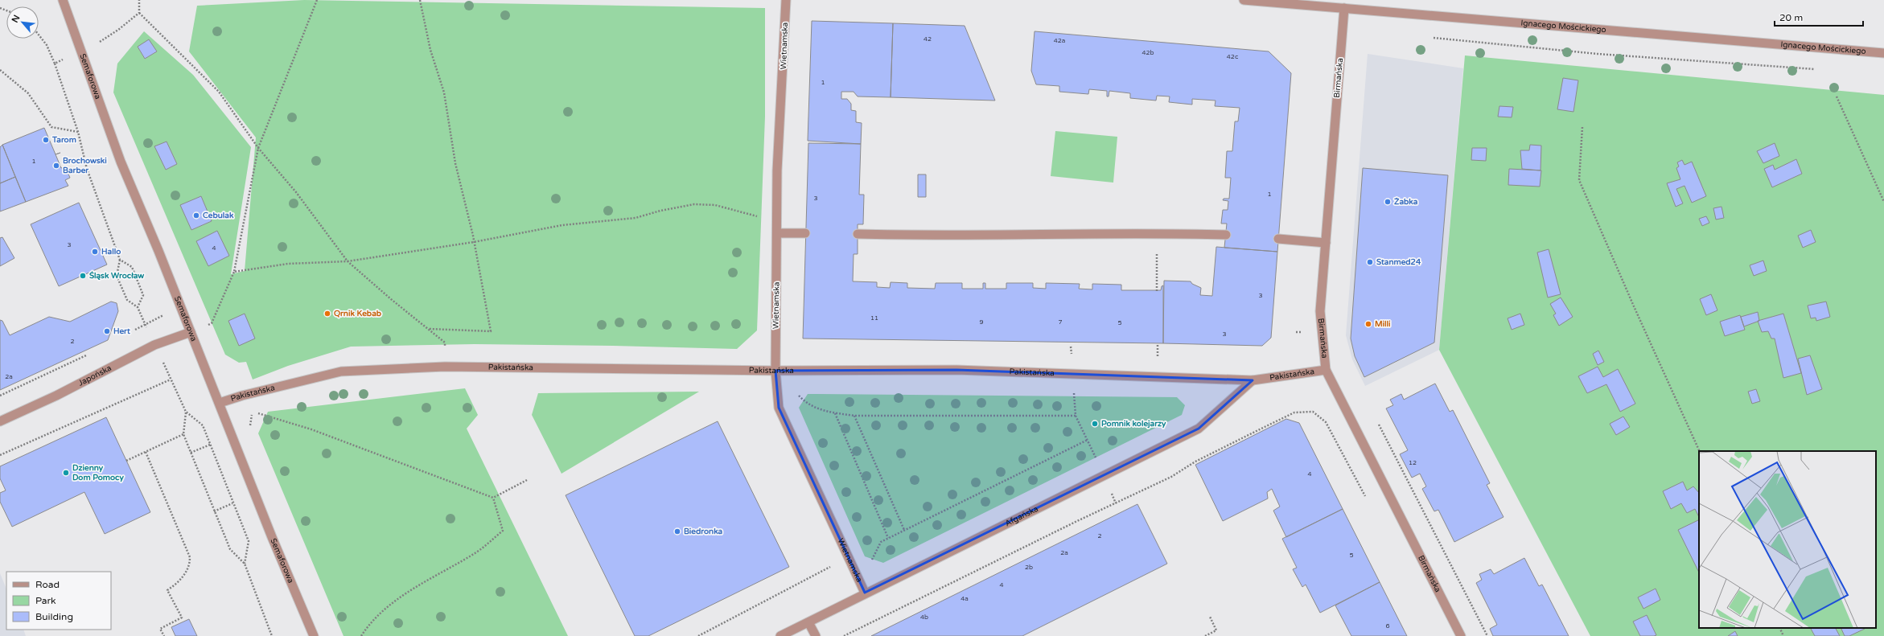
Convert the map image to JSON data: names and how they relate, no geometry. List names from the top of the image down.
{
  "streets": {
    "street": [
      "Ignacego Mościckiego",
      "Wietnamska",
      "Semaforowa",
      "Birmańska",
      "Pakistańska",
      "Japońska",
      "Afgańska"
    ]
  },
  "crossings": [
    ["Ignacego Mościckiego", "Birmańska"],
    ["Wietnamska", "Pakistańska"],
    ["Wietnamska", "Afgańska"],
    ["Semaforowa", "Pakistańska"],
    ["Semaforowa", "Japońska"],
    ["Birmańska", "Pakistańska"],
    ["Pakistańska", "Afgańska"]
  ],
  "places": [
    "Tarom",
    "Brochowski Barber",
    "Żabka",
    "Cebulak",
    "Hallo",
    "Stanmed24",
    "Śląsk Wrocław",
    "Qrnik Kebab",
    "Milli",
    "Hert",
    "Pomnik kolejarzy",
    "Dzienny Dom Pomocy",
    "Biedronka"
  ],
  "house_numbers": [
    "42",
    "42a",
    "42b",
    "42c",
    "1",
    "1",
    "1",
    "3",
    "3",
    "4",
    "3",
    "11",
    "9",
    "7",
    "5",
    "3",
    "2",
    "2a",
    "12",
    "4",
    "2",
    "2a",
    "5",
    "2b",
    "4",
    "4a",
    "4b",
    "6"
  ],
  "legend": ["Road", "Park", "Building"],
  "scale_bar": "20 m",
  "north": "top left"
}
